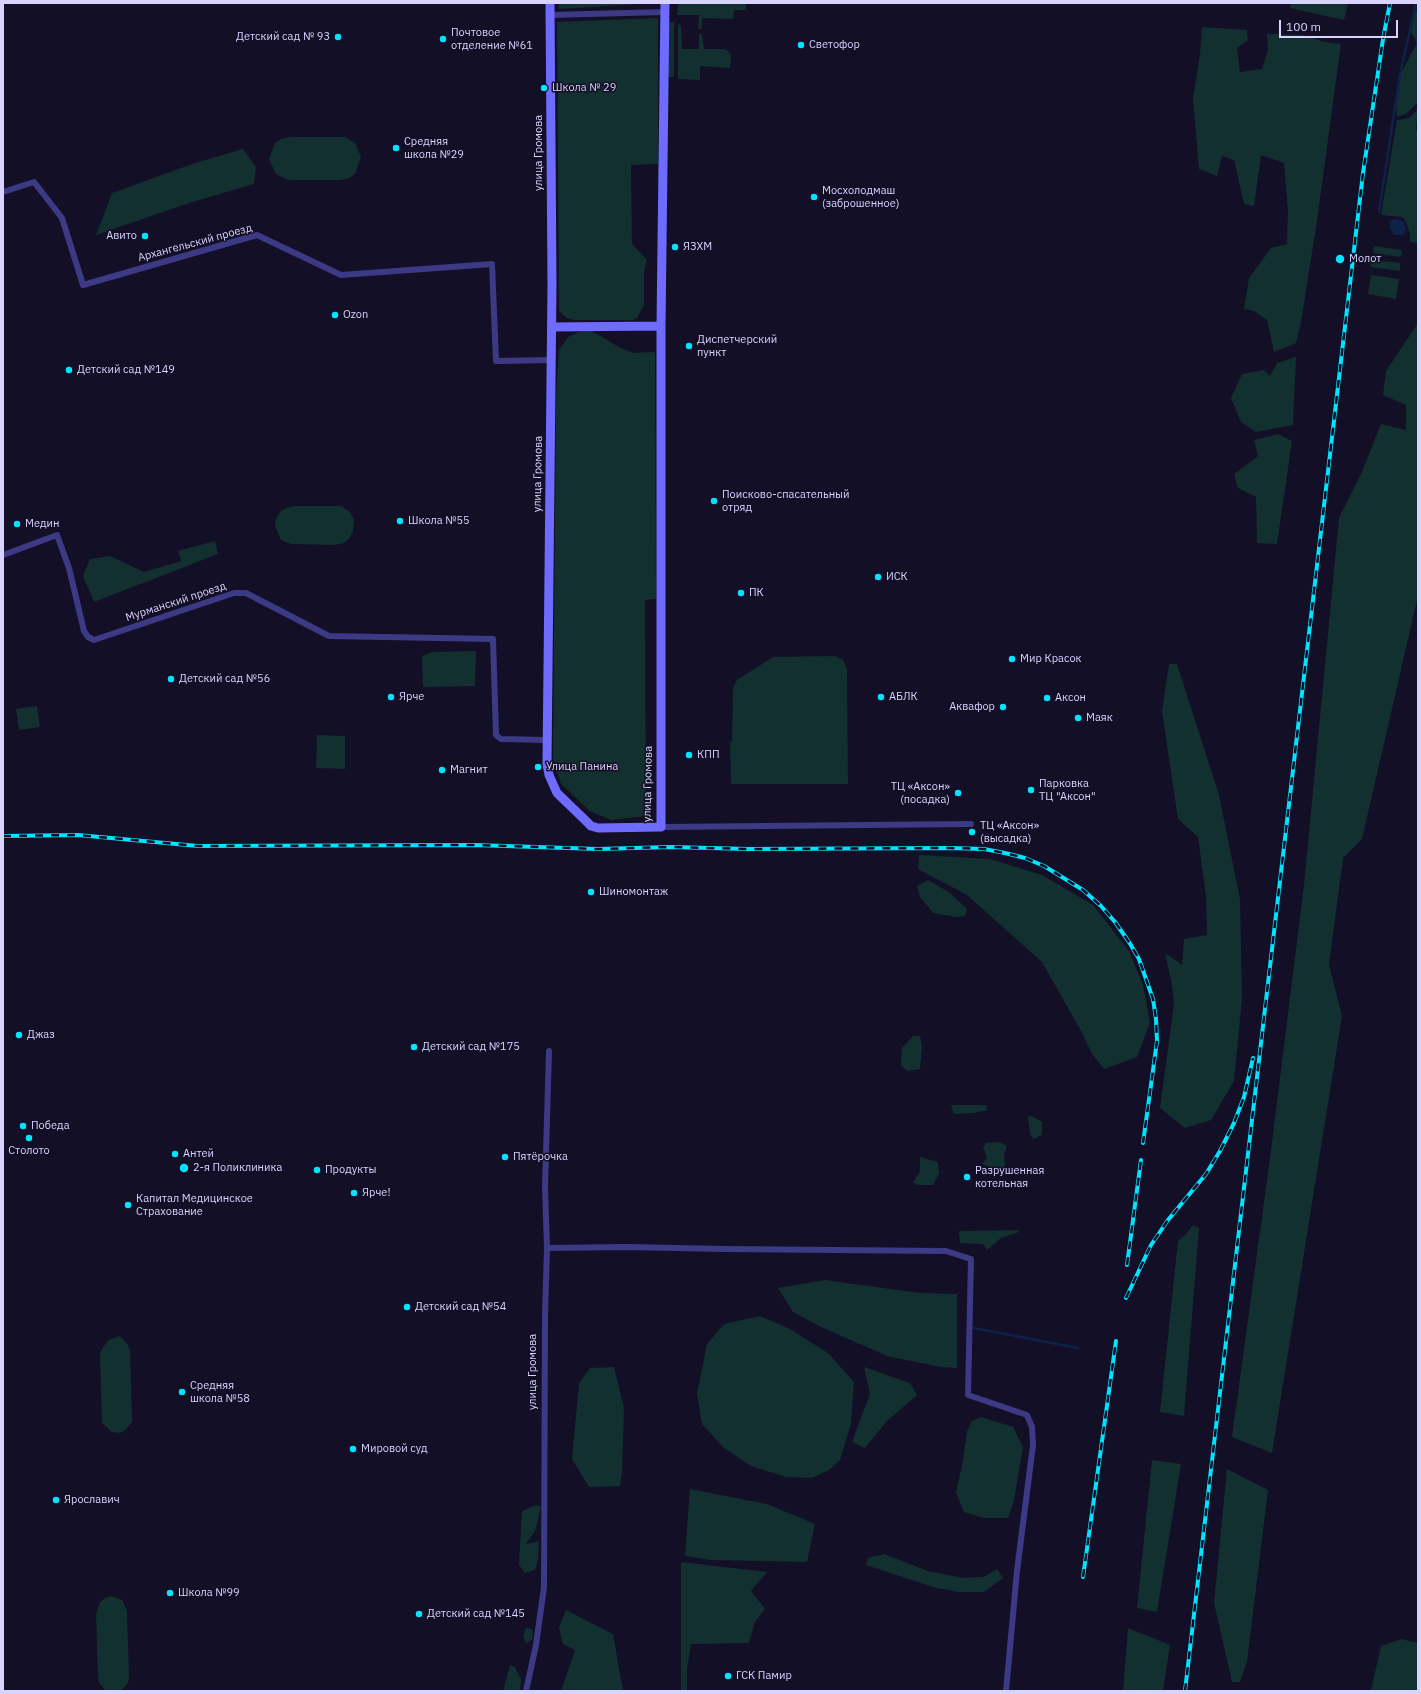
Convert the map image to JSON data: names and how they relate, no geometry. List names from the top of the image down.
{
  "streets": {
    "street": ["улица Громова", "Архангельский проезд", "Мурманский проезд"]
  },
  "crossings": [
    ["улица Громова", "Архангельский проезд"],
    ["улица Громова", "Мурманский проезд"]
  ],
  "places": [
    "Детский сад № 93",
    "Почтовое отделение №61",
    "Светофор",
    "Школа № 29",
    "Средняя школа №29",
    "Мосхолодмаш (заброшенное)",
    "Авито",
    "ЯЗХМ",
    "Молот",
    "Ozon",
    "Диспетчерский пункт",
    "Детский сад №149",
    "Поисково-спасательный отряд",
    "Школа №55",
    "Медин",
    "ИСК",
    "ПК",
    "Мир Красок",
    "Детский сад №56",
    "Ярче",
    "АБЛК",
    "Аксон",
    "Аквафор",
    "Маяк",
    "КПП",
    "Улица Панина",
    "Магнит",
    "Парковка ТЦ \"Аксон\"",
    "ТЦ «Аксон» (посадка)",
    "ТЦ «Аксон» (высадка)",
    "Шиномонтаж",
    "Джаз",
    "Детский сад №175",
    "Победа",
    "Столото",
    "Антей",
    "Пятёрочка",
    "2-я Поликлиника",
    "Продукты",
    "Разрушенная котельная",
    "Ярче!",
    "Капитал Медицинское Страхование",
    "Детский сад №54",
    "Средняя школа №58",
    "Мировой суд",
    "Ярославич",
    "Школа №99",
    "Детский сад №145",
    "ГСК Памир"
  ],
  "scale_bar": "100 m"
}
